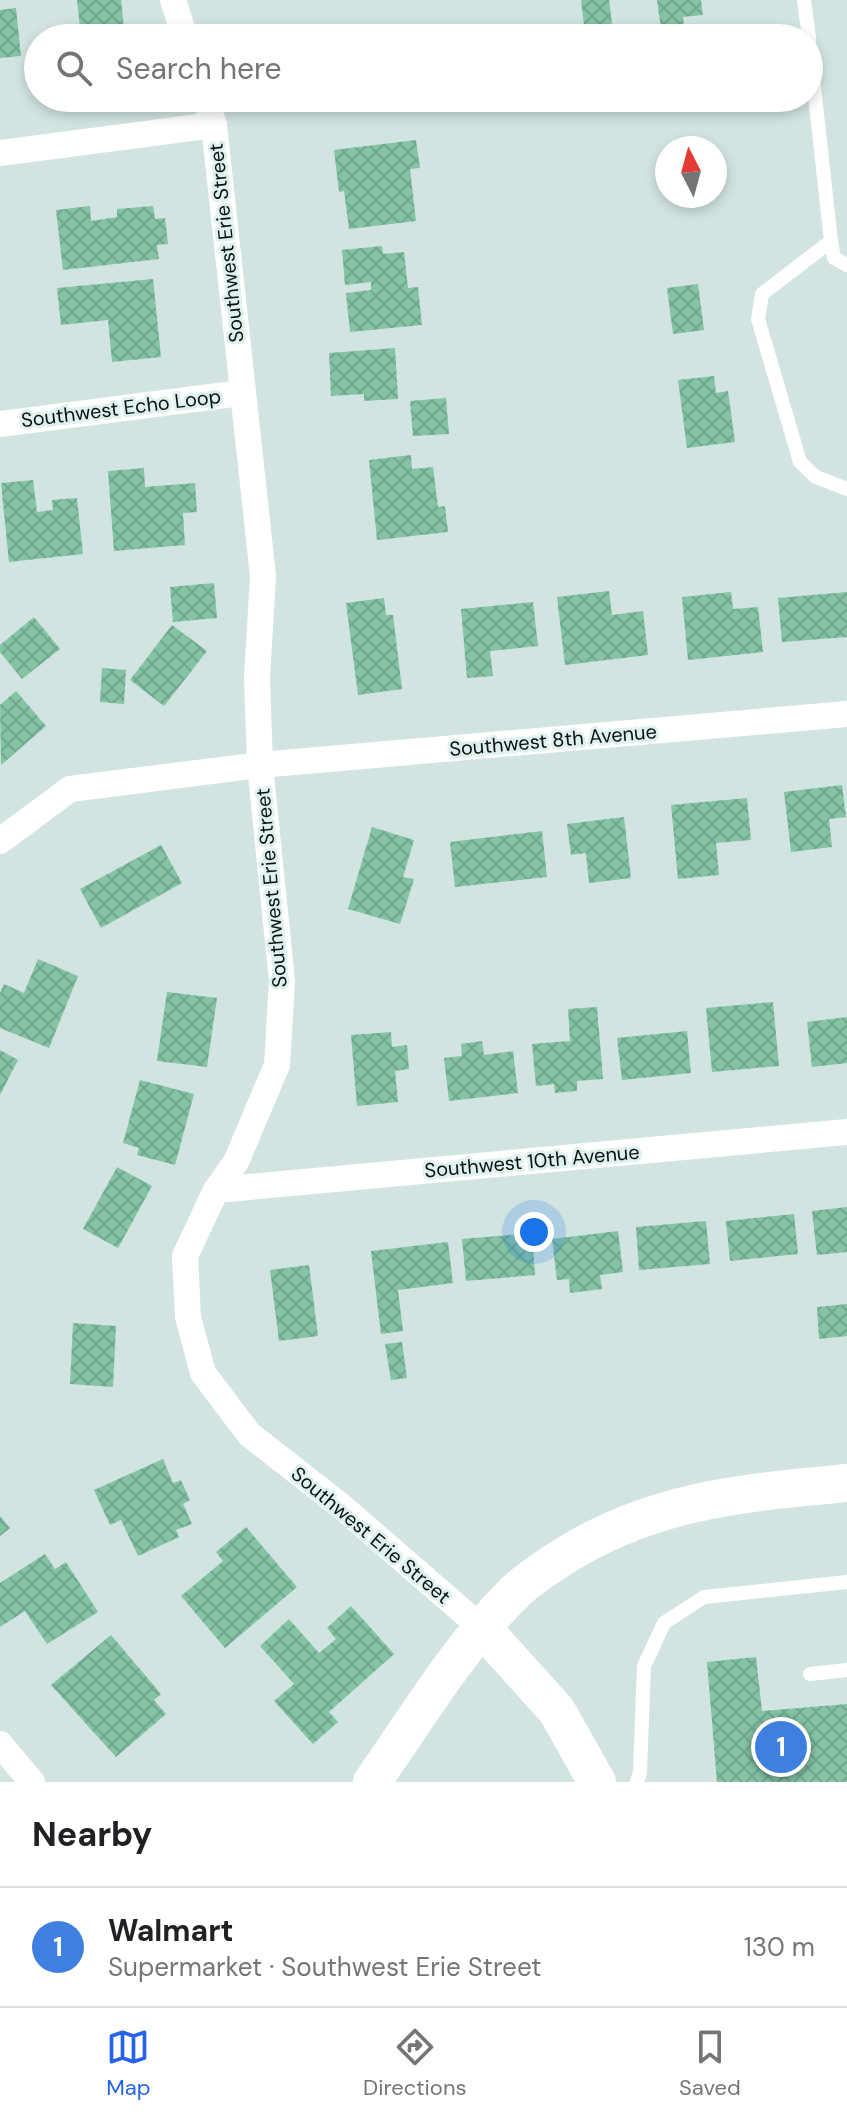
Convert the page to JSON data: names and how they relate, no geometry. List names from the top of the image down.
{
  "streets": {
    "street": [
      "Southwest Erie Street",
      "Southwest Echo Loop",
      "Southwest 8th Avenue",
      "Southwest 10th Avenue"
    ]
  },
  "crossings": [
    ["Southwest Erie Street", "Southwest Echo Loop"],
    ["Southwest Erie Street", "Southwest 8th Avenue"],
    ["Southwest Erie Street", "Southwest 10th Avenue"]
  ],
  "north": "top",
  "page": {
    "search": "Search here",
    "pins": "1",
    "heading": "Nearby",
    "list": [
      {
        "mark": "1",
        "name": "Walmart",
        "note": "Supermarket · Southwest Erie Street",
        "value": "130 m"
      }
    ],
    "nav": ["Map", "Directions", "Saved"]
  }
}
